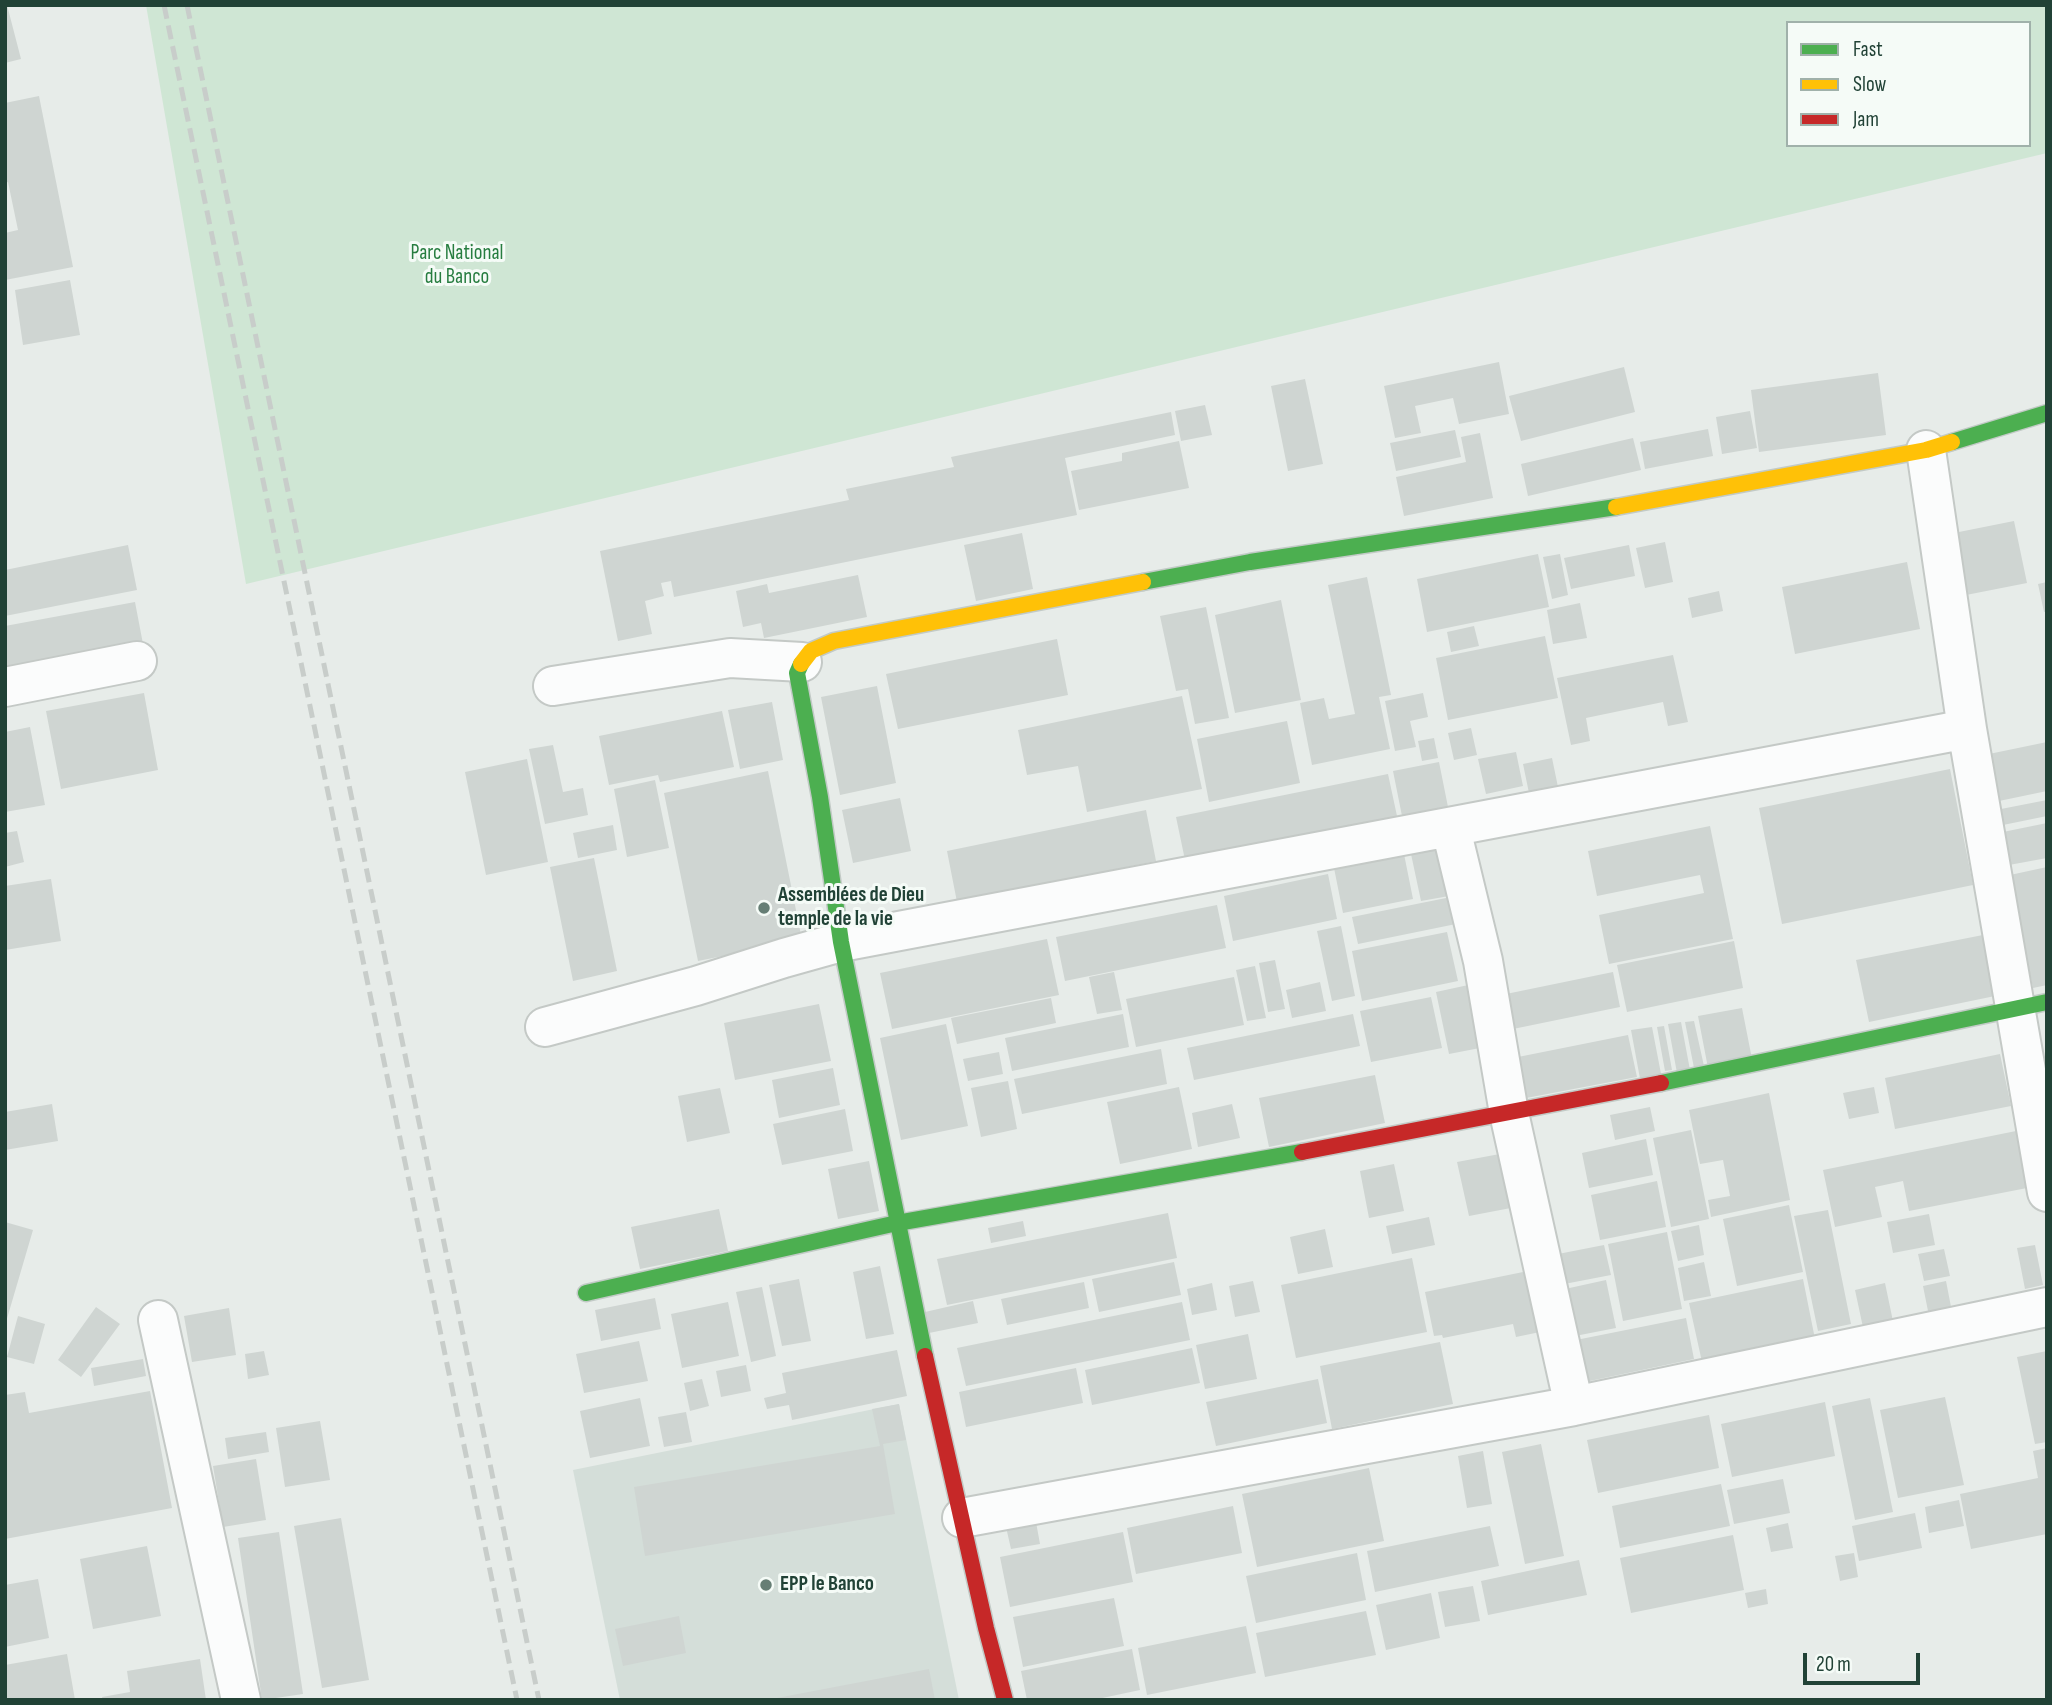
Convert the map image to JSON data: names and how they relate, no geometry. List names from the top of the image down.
{
  "parks": ["Parc National du Banco"],
  "places": ["Assemblées de Dieu temple de la vie", "EPP le Banco"],
  "legend": ["Fast", "Slow", "Jam"],
  "scale_bar": "20 m"
}
